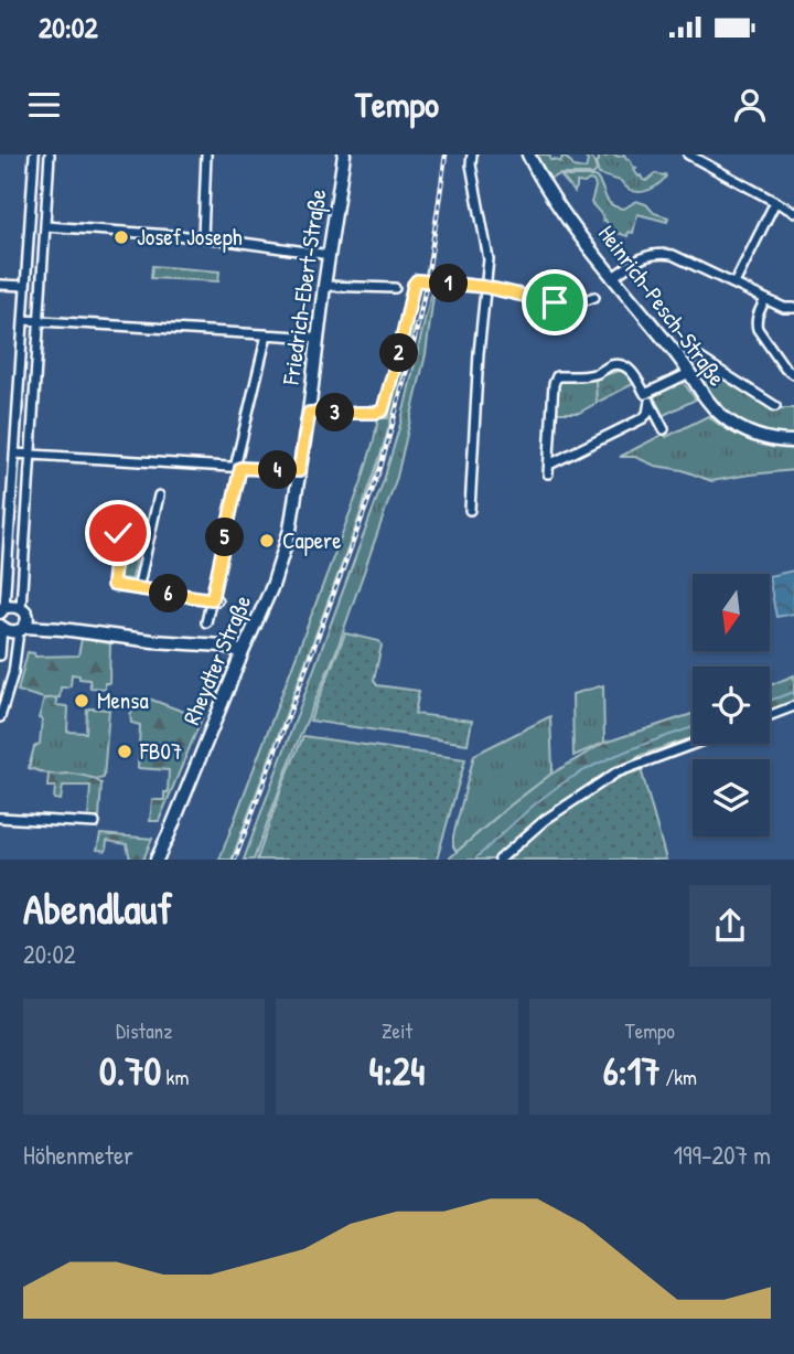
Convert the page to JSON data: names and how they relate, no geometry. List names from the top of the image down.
{
  "streets": {
    "main road": ["Friedrich-Ebert-Straße", "Heinrich-Pesch-Straße", "Rheydter Straße"]
  },
  "crossings": [
    ["Friedrich-Ebert-Straße", "Rheydter Straße"]
  ],
  "places": [
    "Josef Joseph",
    "Capere",
    "Mensa",
    "FB07"
  ],
  "north": "bottom",
  "page": {
    "status": "20:02",
    "header": "Tempo",
    "pins": [
      "1",
      "2",
      "3",
      "4",
      "5",
      "6"
    ],
    "heading": ["Abendlauf", "20:02"],
    "stats": [
      ["Distanz", "0.70 km"],
      ["Zeit", "4:24"],
      ["Tempo", "6:17 /km"]
    ],
    "chart": ["Höhenmeter", "199–207 m"]
  }
}
